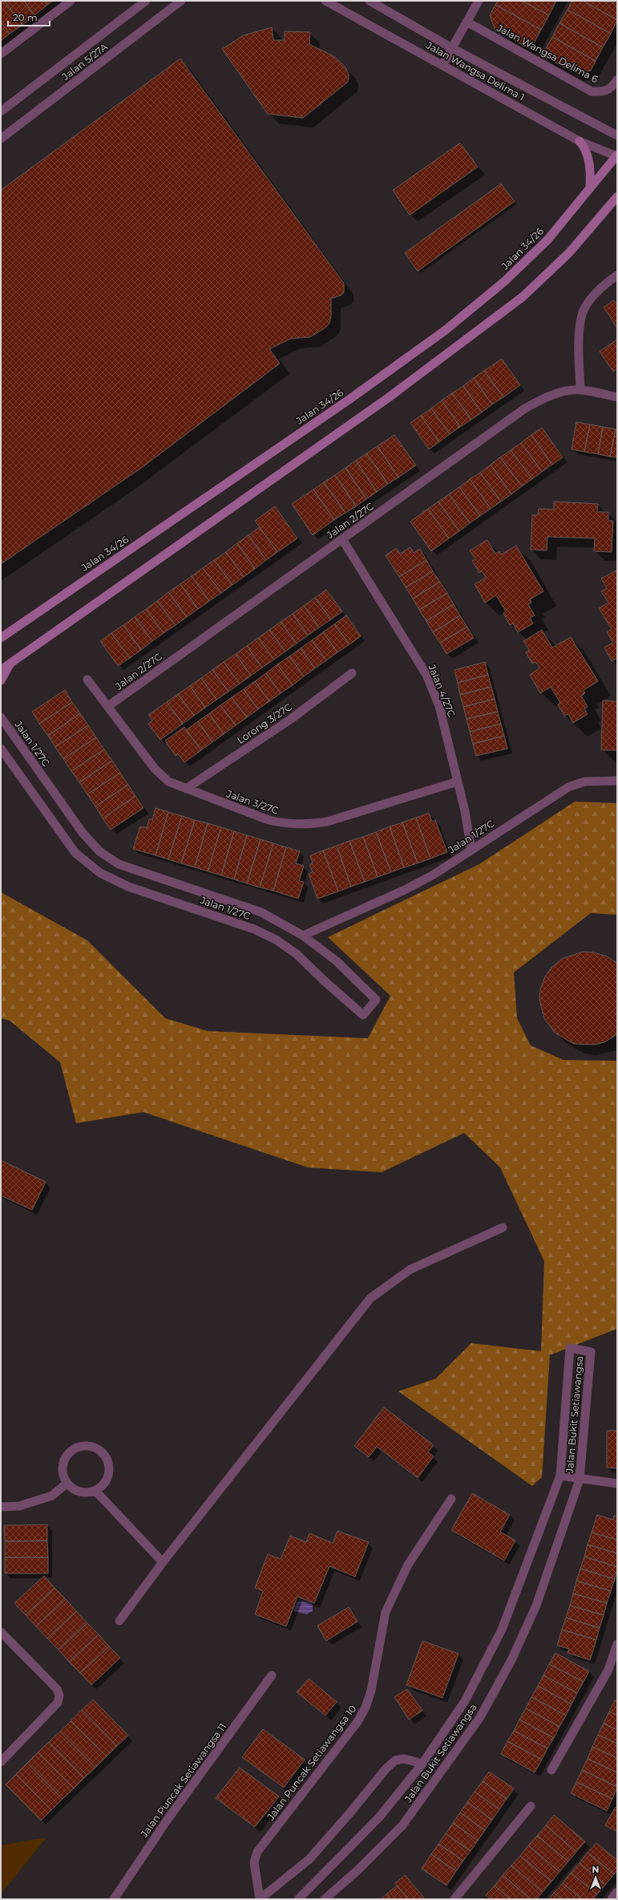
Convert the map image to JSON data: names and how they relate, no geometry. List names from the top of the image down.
{
  "streets": {
    "main road": ["Jalan 34/26"],
    "street": [
      "Jalan Wangsa Delima 6",
      "Jalan 5/27A",
      "Jalan Wangsa Delima 1",
      "Jalan 2/27C",
      "Jalan 4/27C",
      "Lorong 3/27C",
      "Jalan 1/27C",
      "Jalan 3/27C",
      "Jalan Bukit Setiawangsa",
      "Jalan Puncak Setiawangsa 10",
      "Jalan Puncak Setiawangsa 11"
    ]
  },
  "crossings": [
    ["Jalan Wangsa Delima 1", "Jalan 34/26"],
    ["Jalan 2/27C", "Jalan 4/27C"],
    ["Jalan 2/27C", "Jalan 3/27C"],
    ["Jalan 4/27C", "Jalan 1/27C"],
    ["Jalan 4/27C", "Jalan 3/27C"],
    ["Lorong 3/27C", "Jalan 3/27C"]
  ],
  "scale_bar": "20 m",
  "north": "top"
}
